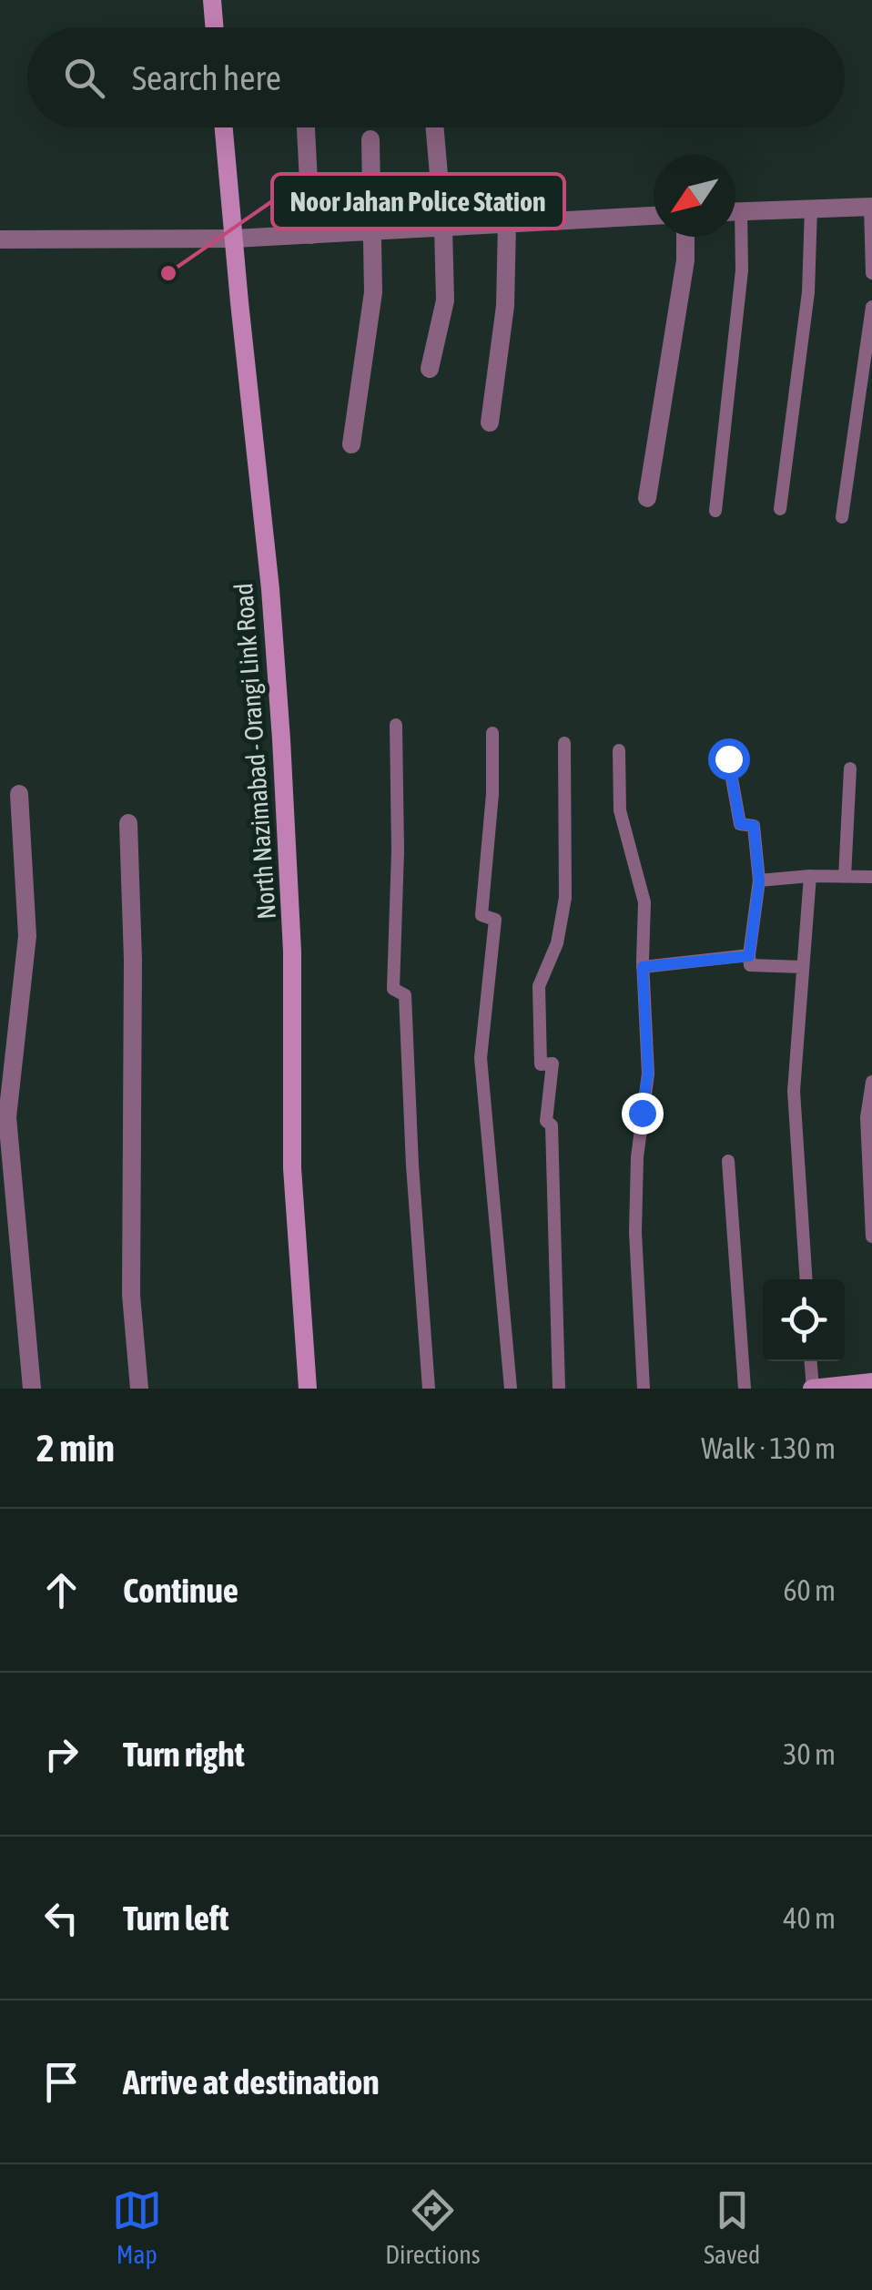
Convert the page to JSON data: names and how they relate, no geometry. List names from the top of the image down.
{
  "streets": {
    "main road": ["North Nazimabad - Orangi Link Road"]
  },
  "places": ["Noor Jahan Police Station"],
  "north": "bottom left",
  "page": {
    "search": "Search here",
    "heading": ["2 min", "Walk · 130 m"],
    "list": [
      ["Continue", "60 m"],
      ["Turn right", "30 m"],
      ["Turn left", "40 m"],
      "Arrive at destination"
    ],
    "nav": ["Map", "Directions", "Saved"]
  }
}
